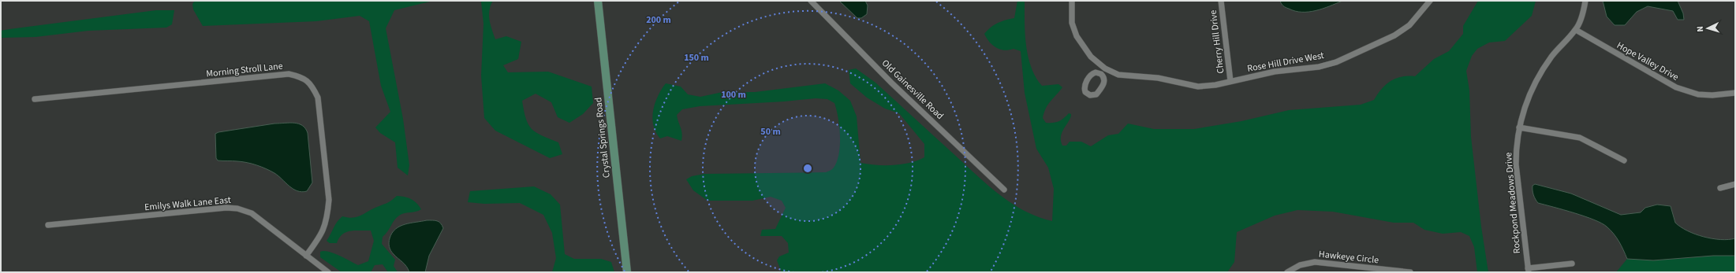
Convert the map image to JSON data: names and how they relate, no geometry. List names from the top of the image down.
{
  "streets": {
    "street": [
      "Cherry Hill Drive",
      "Hope Valley Drive",
      "Rose Hill Drive West",
      "Morning Stroll Lane",
      "Old Gainesville Road",
      "Crystal Springs Road",
      "Rockpond Meadows Drive",
      "Emilys Walk Lane East",
      "Hawkeye Circle"
    ]
  },
  "crossings": [
    ["Cherry Hill Drive", "Rose Hill Drive West"],
    ["Hope Valley Drive", "Rockpond Meadows Drive"],
    ["Morning Stroll Lane", "Emilys Walk Lane East"]
  ],
  "north": "left",
  "rings": [
    "200 m",
    "150 m",
    "100 m",
    "50 m"
  ]
}
